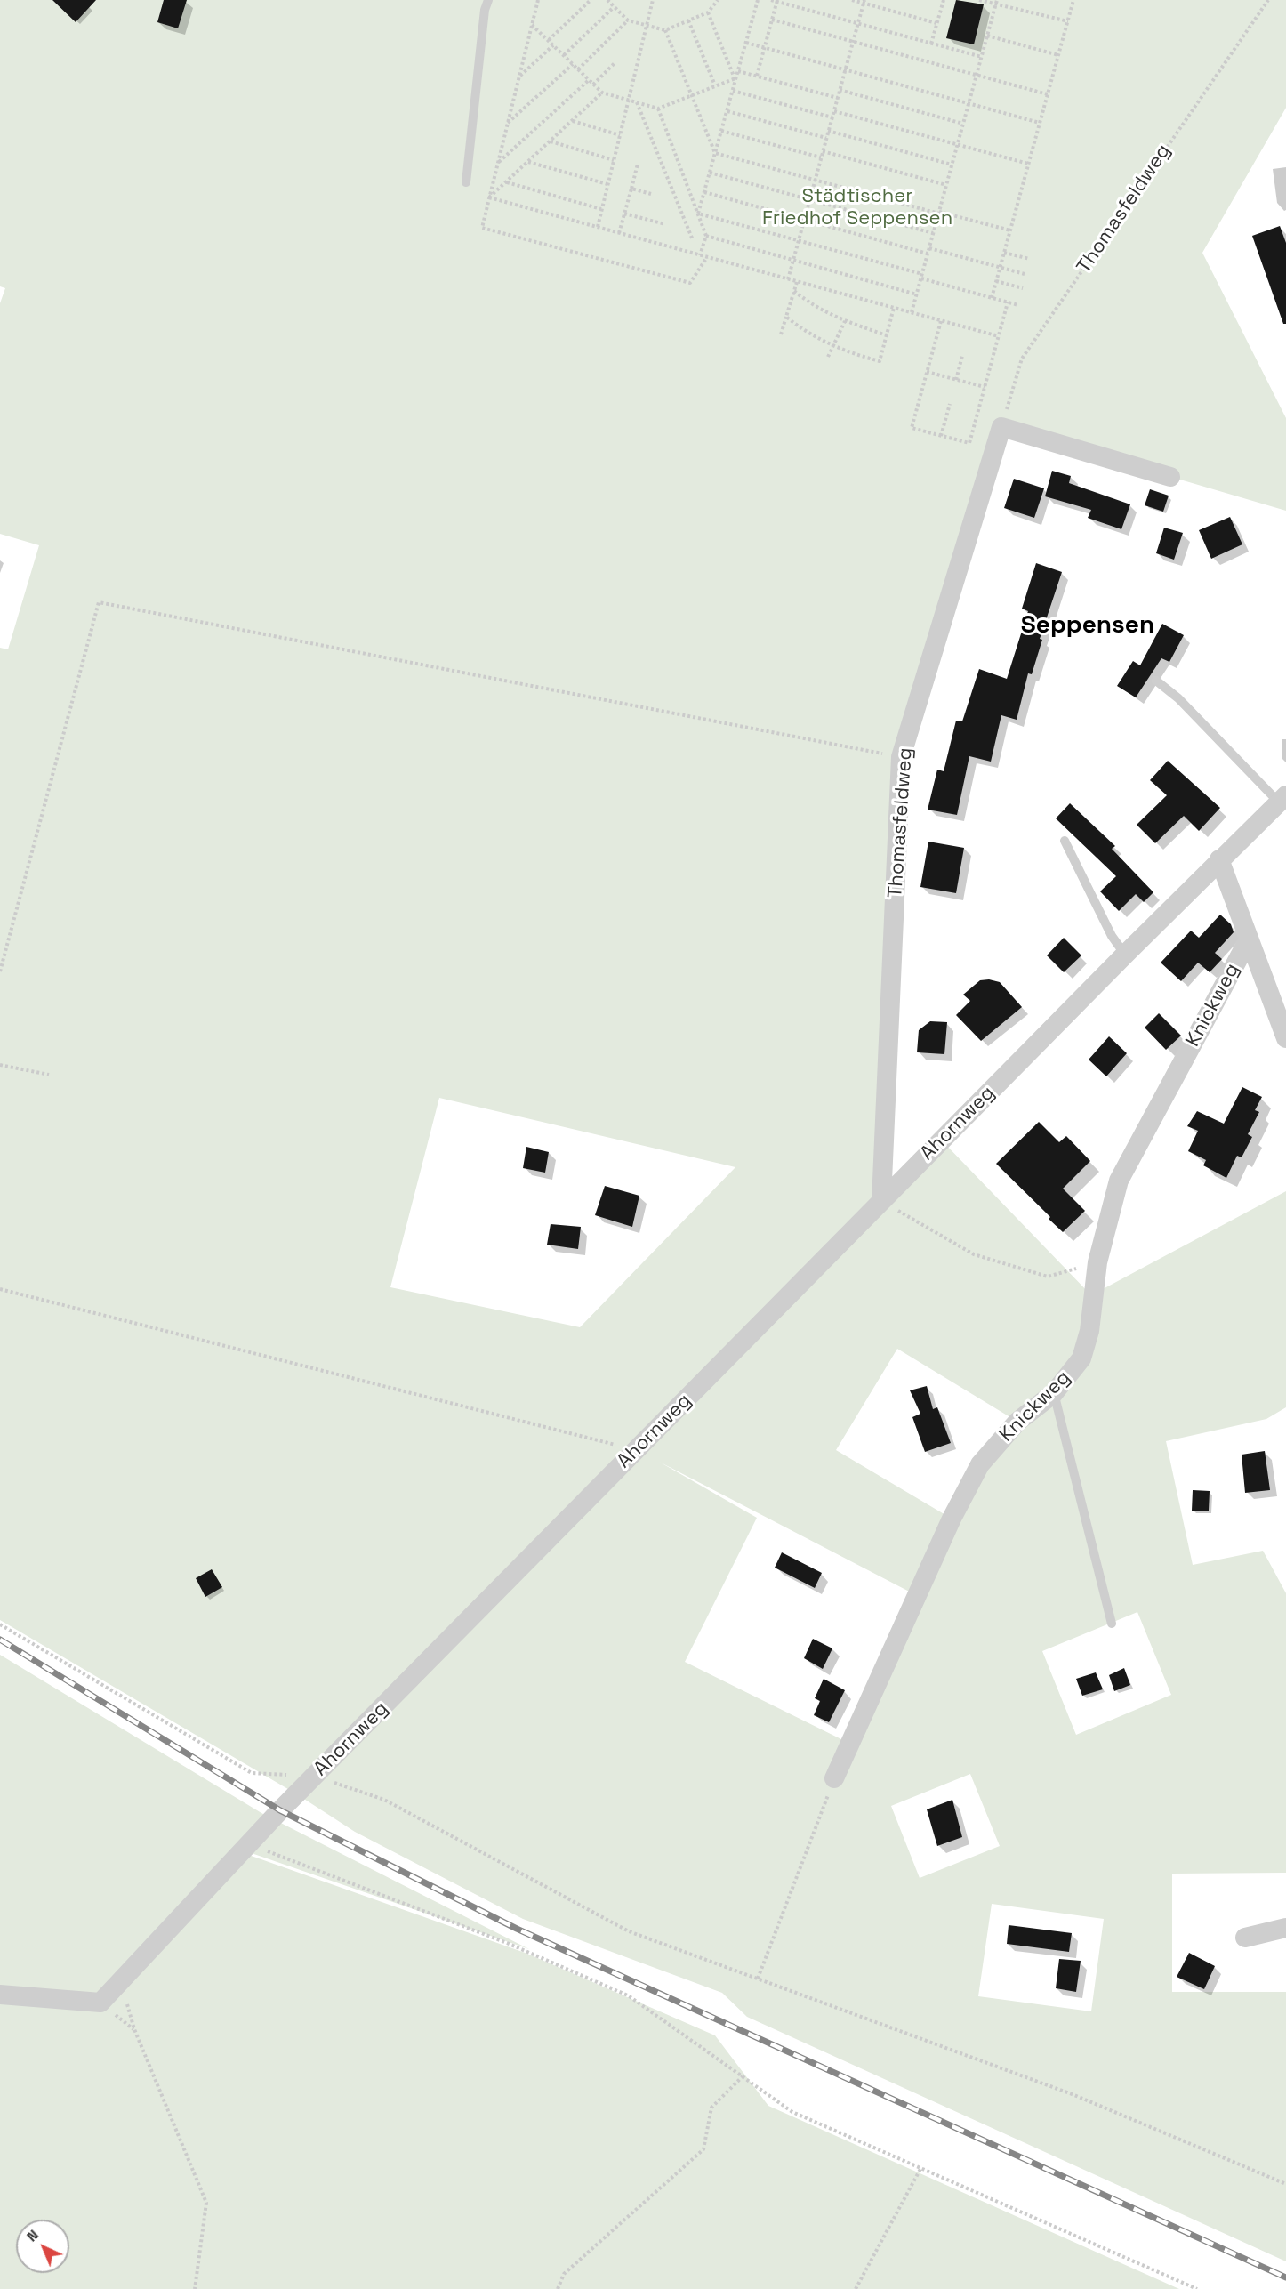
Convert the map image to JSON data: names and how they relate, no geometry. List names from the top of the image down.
{
  "streets": {
    "street": ["Thomasfeldweg", "Knickweg", "Ahornweg"]
  },
  "crossings": [
    ["Thomasfeldweg", "Ahornweg"]
  ],
  "districts": ["Seppensen"],
  "parks": ["Städtischer Friedhof Seppensen"],
  "north": "top left"
}
